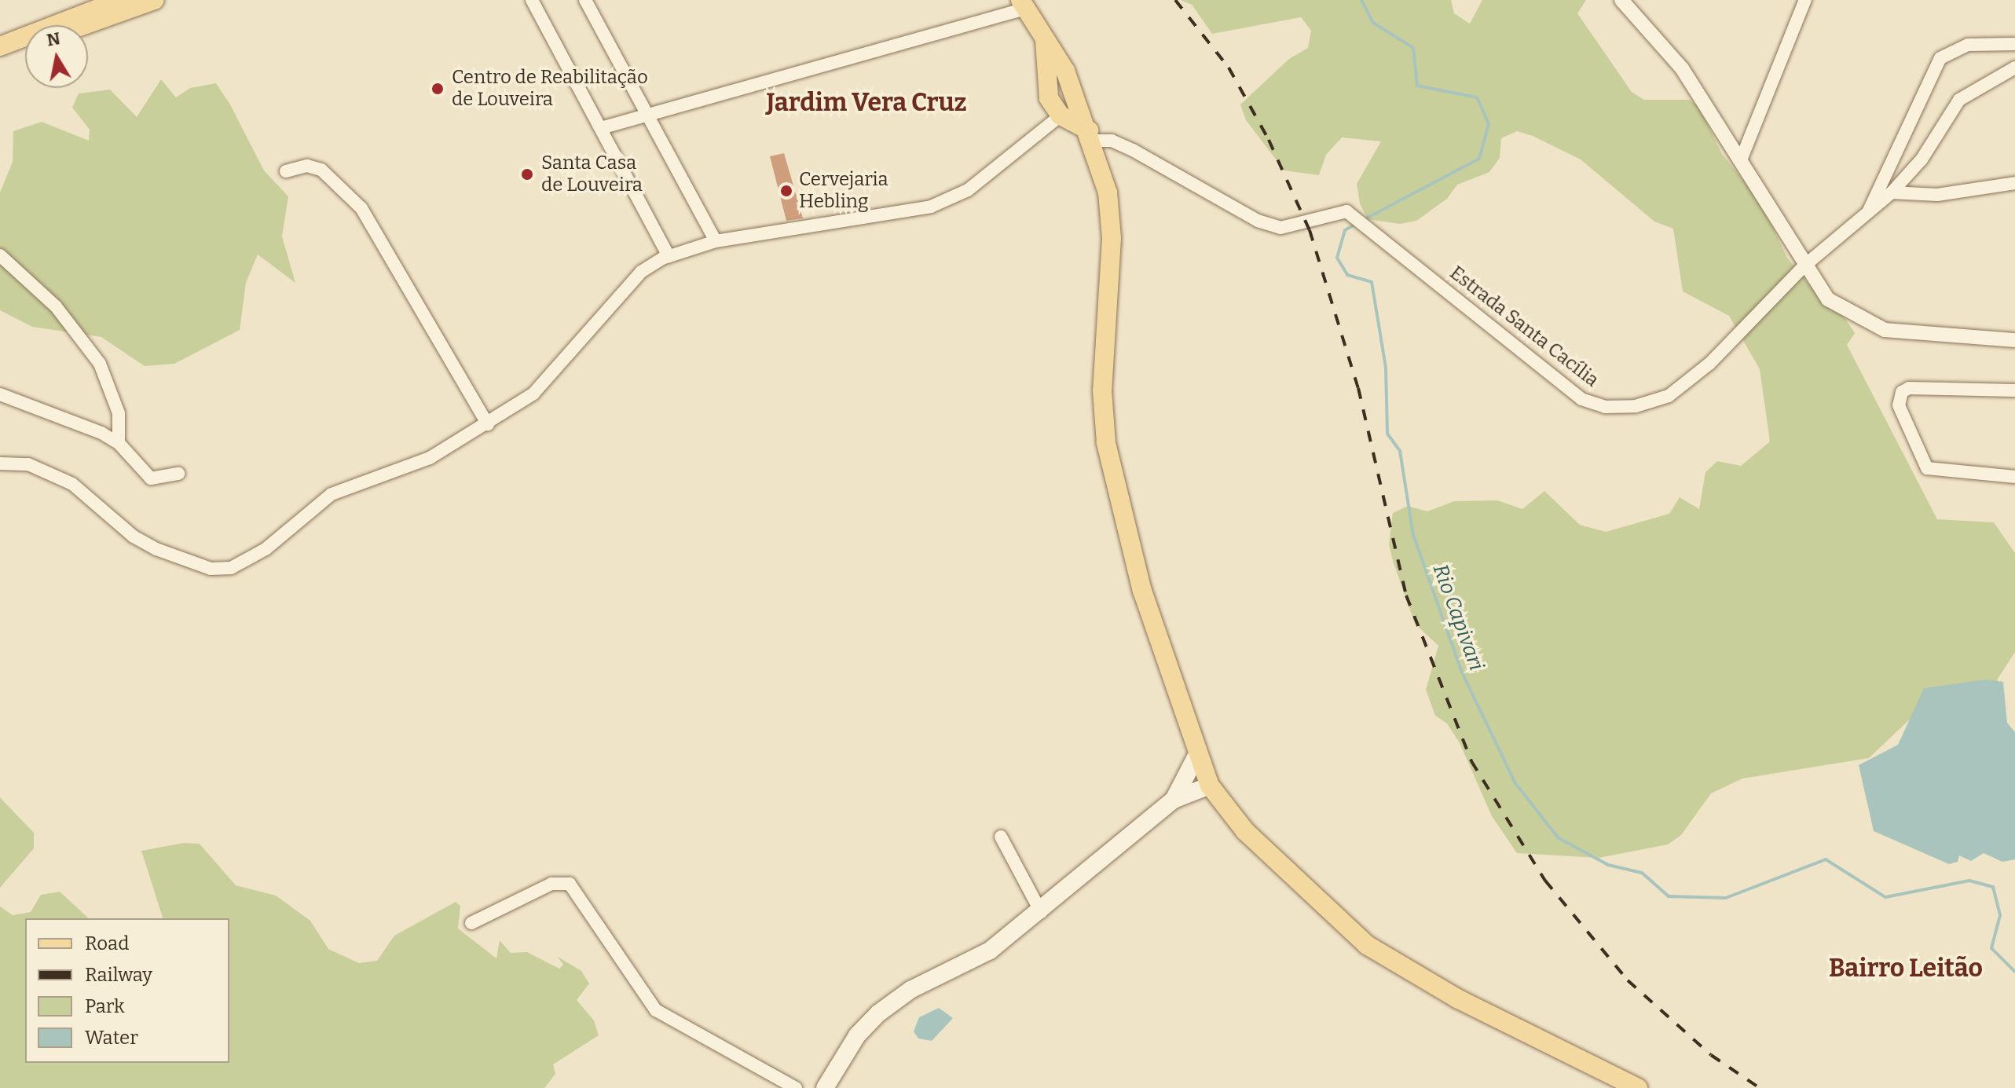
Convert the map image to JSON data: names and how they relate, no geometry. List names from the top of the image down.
{
  "streets": {
    "street": ["Estrada Santa Cacília"]
  },
  "districts": ["Jardim Vera Cruz", "Bairro Leitão"],
  "water": ["Rio Capivari"],
  "places": ["Centro de Reabilitação de Louveira", "Santa Casa de Louveira", "Cervejaria Hebling"],
  "legend": [
    "Road",
    "Railway",
    "Park",
    "Water"
  ],
  "north": "top"
}
